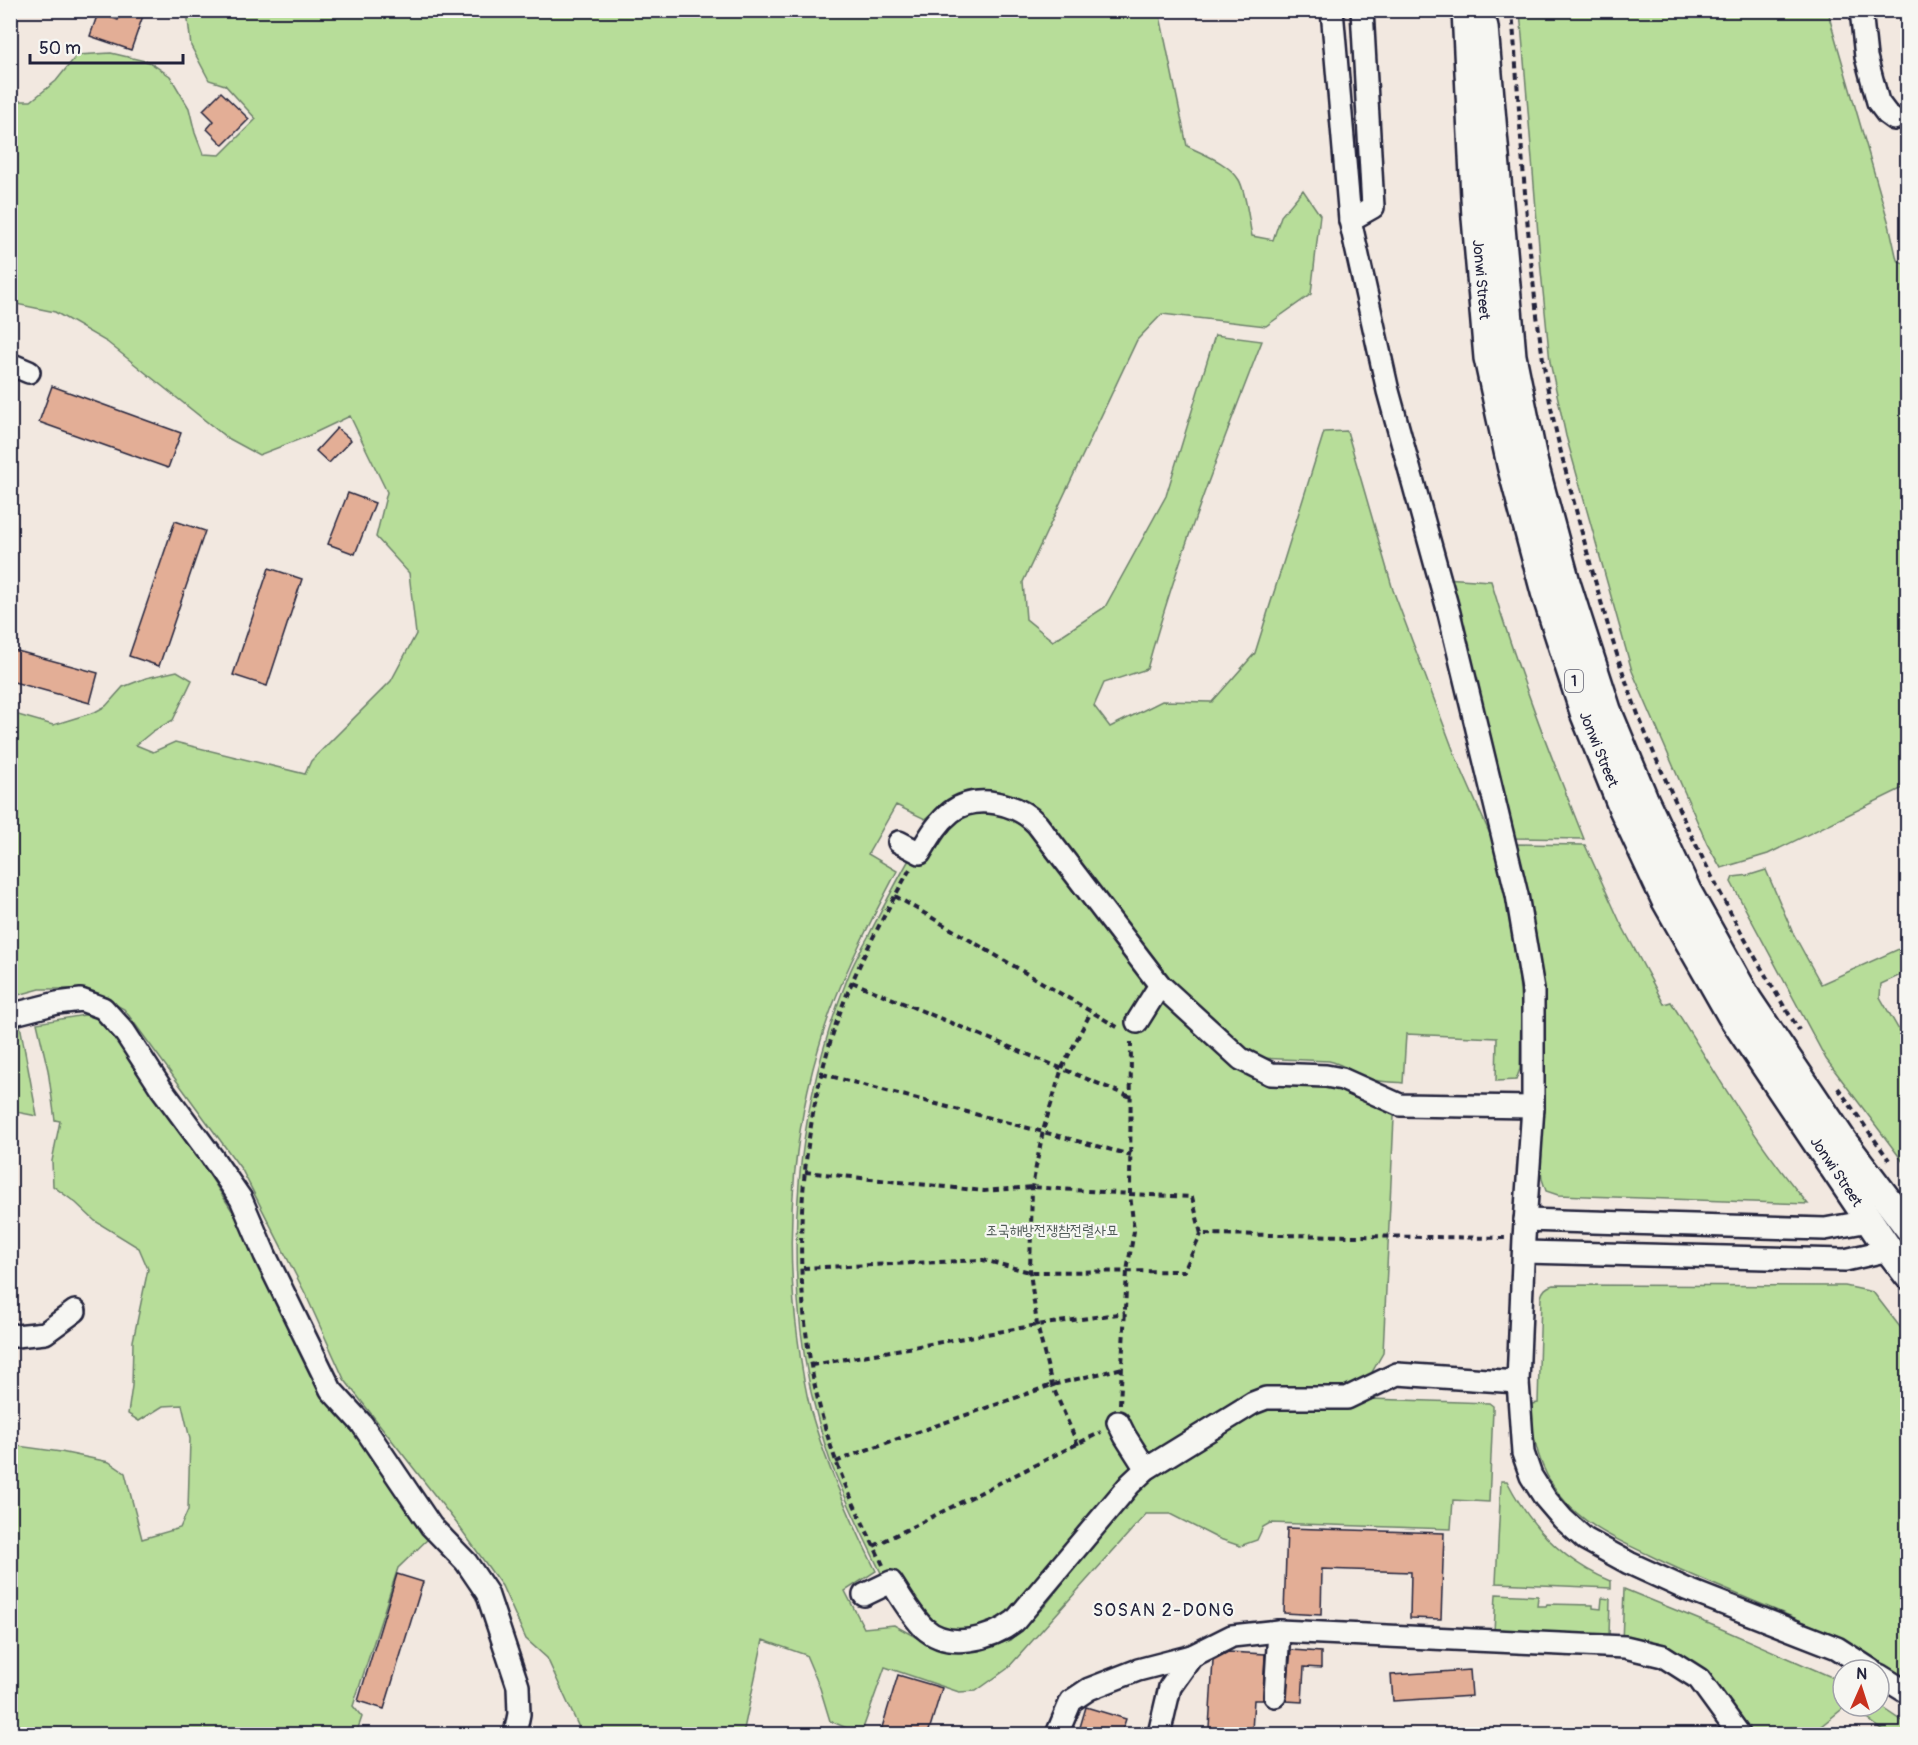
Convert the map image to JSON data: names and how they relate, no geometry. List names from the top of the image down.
{
  "streets": {
    "main road": ["Jonwi Street", "1"]
  },
  "districts": ["SOSAN 2-DONG"],
  "parks": ["조국해방전쟁참전렬사묘"],
  "scale_bar": "50 m",
  "north": "top"
}
